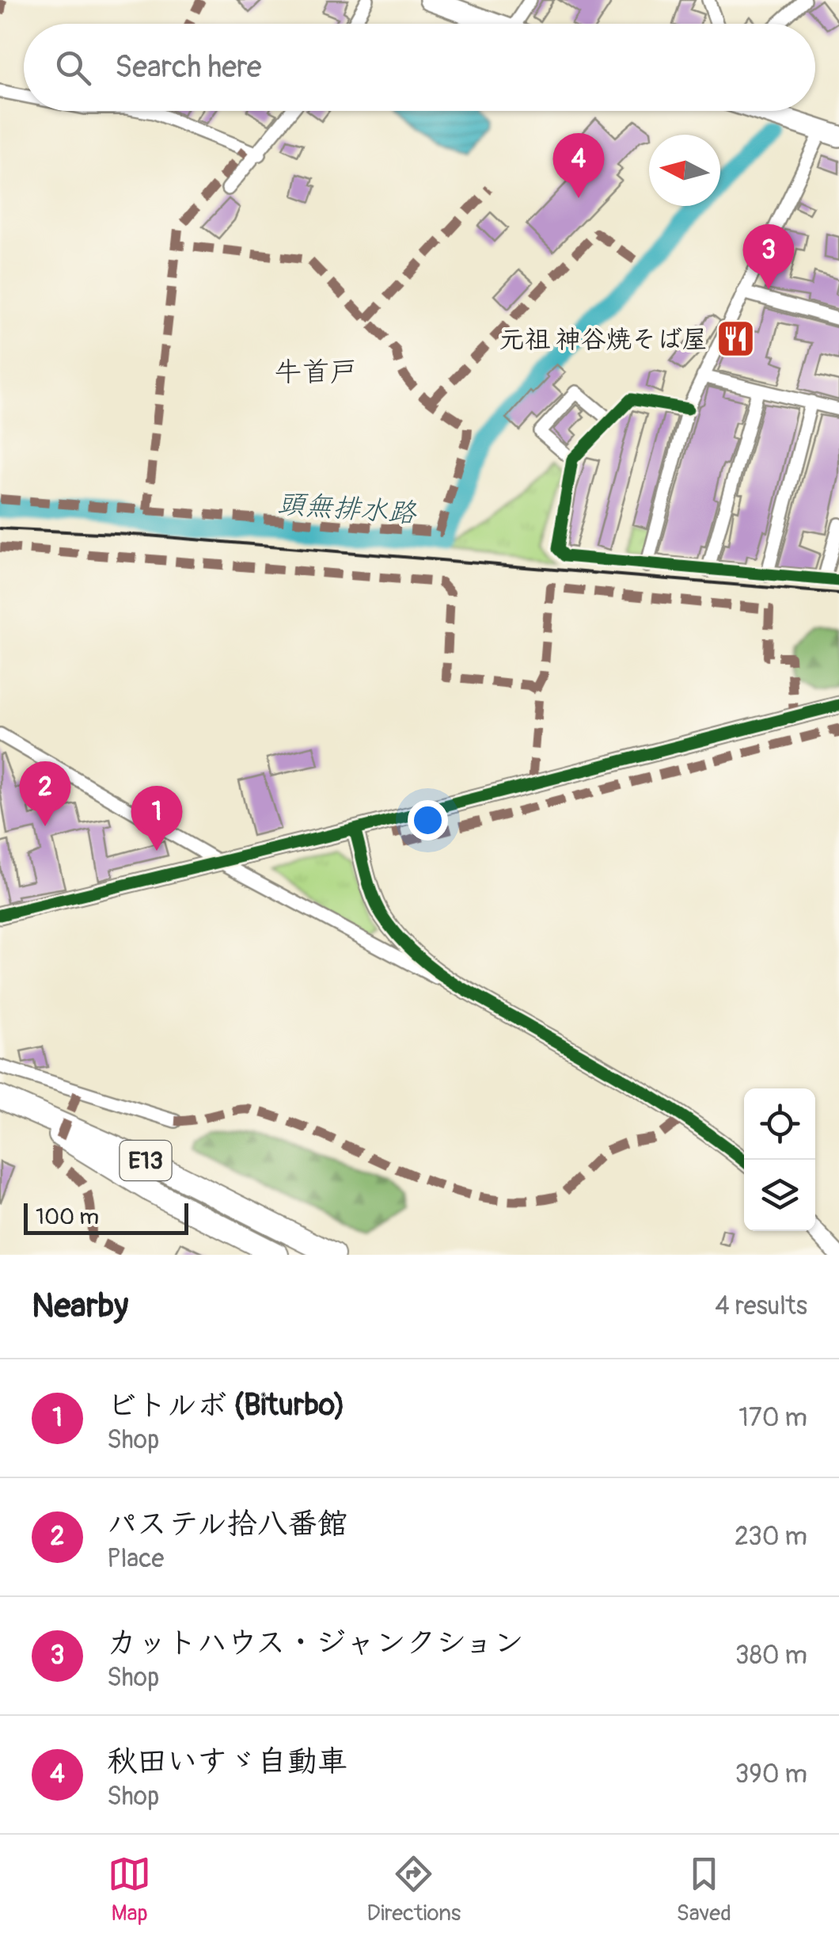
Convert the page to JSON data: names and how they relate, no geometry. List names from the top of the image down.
{
  "streets": {
    "highway": ["E13"]
  },
  "districts": ["牛首戸"],
  "water": ["頭無排水路"],
  "places": {
    "restaurant": ["元祖 神谷焼そば屋"]
  },
  "scale_bar": "100 m",
  "north": "left",
  "page": {
    "search": "Search here",
    "pins": [
      "4",
      "3",
      "2",
      "1"
    ],
    "scale": "100 m",
    "heading": ["Nearby", "4 results"],
    "list": [
      {
        "mark": "1",
        "name": "ビトルボ (Biturbo)",
        "note": "Shop",
        "value": "170 m"
      },
      {
        "mark": "2",
        "name": "パステル拾八番館",
        "note": "Place",
        "value": "230 m"
      },
      {
        "mark": "3",
        "name": "カットハウス・ジャンクション",
        "note": "Shop",
        "value": "380 m"
      },
      {
        "mark": "4",
        "name": "秋田いすゞ自動車",
        "note": "Shop",
        "value": "390 m"
      }
    ],
    "nav": ["Map", "Directions", "Saved"]
  }
}
